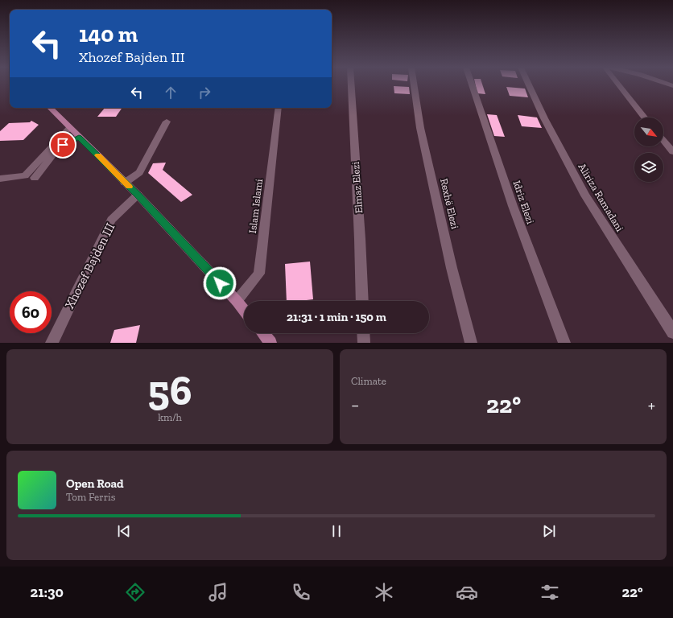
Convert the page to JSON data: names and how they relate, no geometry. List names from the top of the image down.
{
  "streets": {
    "street": [
      "Elmaz Elezi",
      "Aliriza Ramadani",
      "Idriz Elezi",
      "Rexhë Elezi",
      "Islam Islami",
      "Xhozef Bajden III"
    ]
  },
  "north": "bottom right",
  "page": {
    "turn": ["140 m", "Xhozef Bajden III"],
    "limit": "60",
    "trip": "21:31 · 1 min · 150 m",
    "tile": [
      ["56", "km/h"],
      "Climate"
    ],
    "heat": ["−", "22°", "+"],
    "song": ["Open Road", "Tom Ferris"],
    "tabs": ["21:30", "22°"]
  }
}
